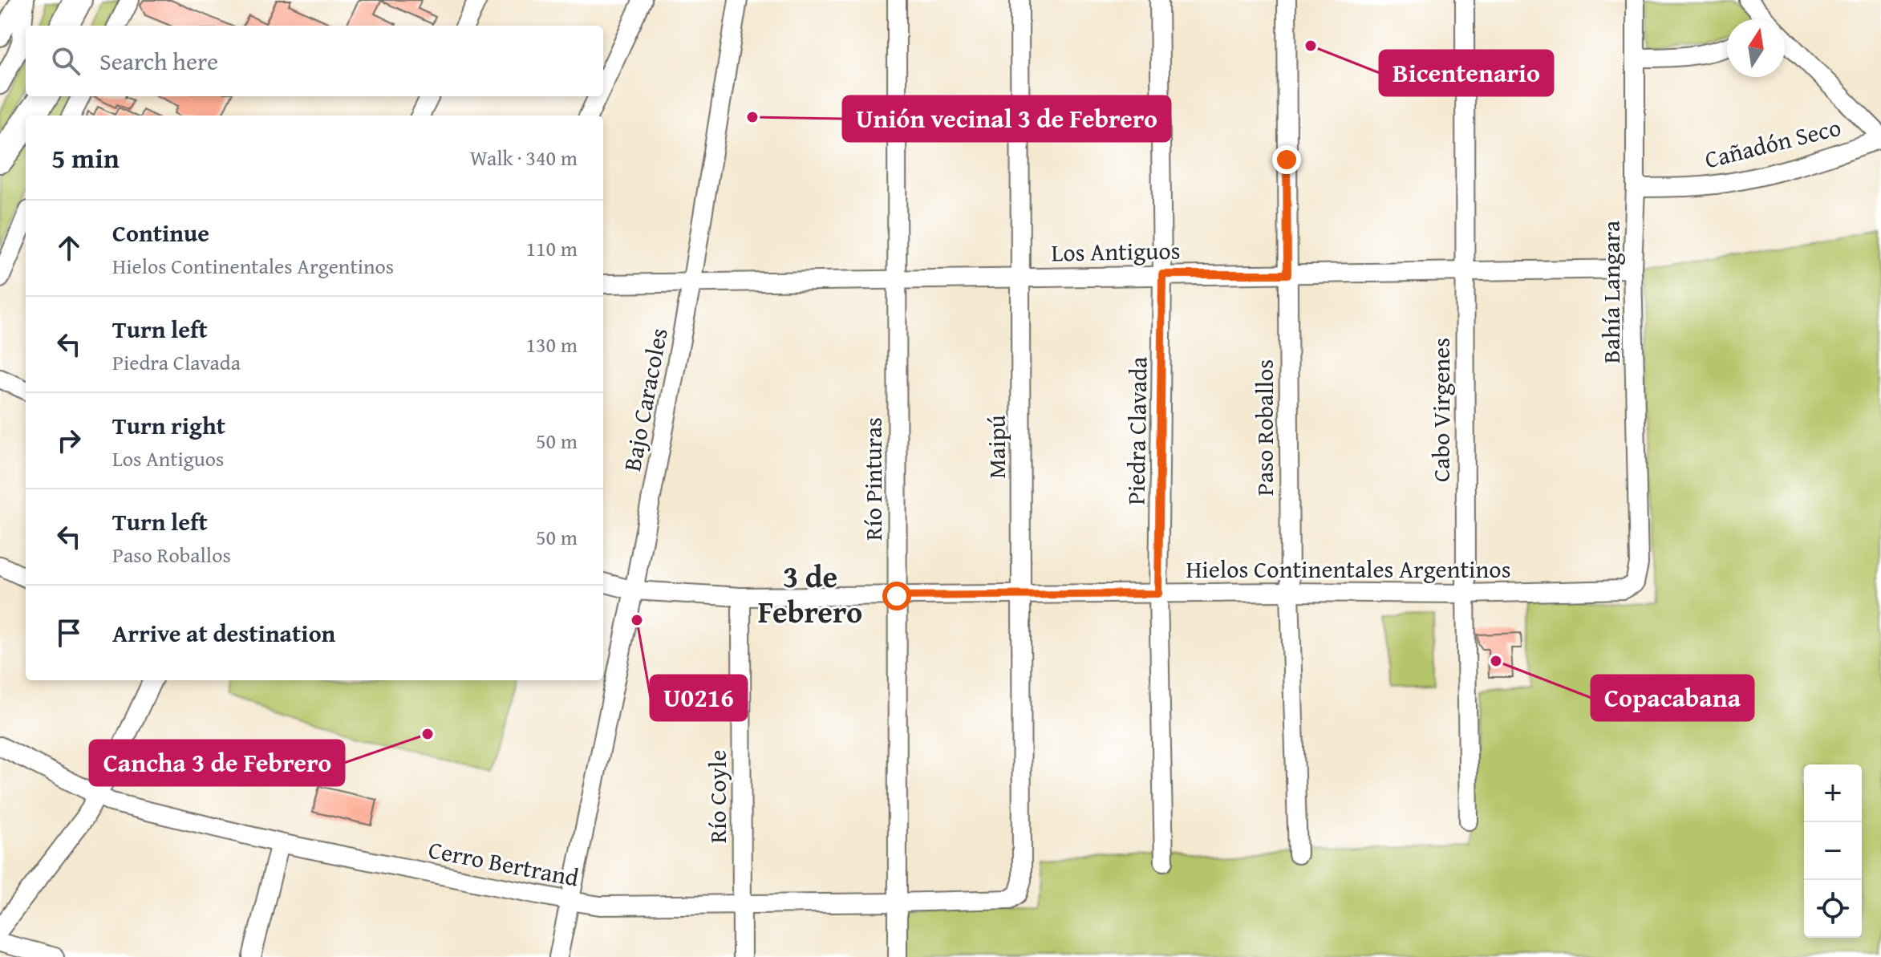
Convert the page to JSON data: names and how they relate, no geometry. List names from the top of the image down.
{
  "streets": {
    "street": [
      "Cañadón Seco",
      "Los Antiguos",
      "Bahía Langara",
      "Bajo Caracoles",
      "Cabo Virgenes",
      "Paso Roballos",
      "Piedra Clavada",
      "Maipú",
      "Río Pinturas",
      "Hielos Continentales Argentinos",
      "Río Coyle",
      "Cerro Bertrand"
    ]
  },
  "crossings": [
    ["Cañadón Seco", "Bahía Langara"],
    ["Los Antiguos", "Bahía Langara"],
    ["Los Antiguos", "Bajo Caracoles"],
    ["Los Antiguos", "Cabo Virgenes"],
    ["Los Antiguos", "Paso Roballos"],
    ["Los Antiguos", "Piedra Clavada"],
    ["Los Antiguos", "Maipú"],
    ["Los Antiguos", "Río Pinturas"],
    ["Bahía Langara", "Hielos Continentales Argentinos"],
    ["Bajo Caracoles", "Hielos Continentales Argentinos"],
    ["Bajo Caracoles", "Cerro Bertrand"],
    ["Cabo Virgenes", "Hielos Continentales Argentinos"],
    ["Paso Roballos", "Hielos Continentales Argentinos"],
    ["Piedra Clavada", "Hielos Continentales Argentinos"],
    ["Maipú", "Hielos Continentales Argentinos"],
    ["Maipú", "Cerro Bertrand"],
    ["Río Pinturas", "Hielos Continentales Argentinos"],
    ["Río Pinturas", "Cerro Bertrand"],
    ["Hielos Continentales Argentinos", "Río Coyle"],
    ["Río Coyle", "Cerro Bertrand"]
  ],
  "districts": ["3 de Febrero"],
  "places": [
    "Bicentenario",
    "Unión vecinal 3 de Febrero",
    "U0216",
    "Copacabana",
    "Cancha 3 de Febrero"
  ],
  "north": "top",
  "page": {
    "search": "Search here",
    "heading": ["5 min", "Walk · 340 m"],
    "list": [
      ["Continue", "Hielos Continentales Argentinos", "110 m"],
      ["Turn left", "Piedra Clavada", "130 m"],
      ["Turn right", "Los Antiguos", "50 m"],
      ["Turn left", "Paso Roballos", "50 m"],
      "Arrive at destination"
    ],
    "map_buttons": ["+", "−"]
  }
}
